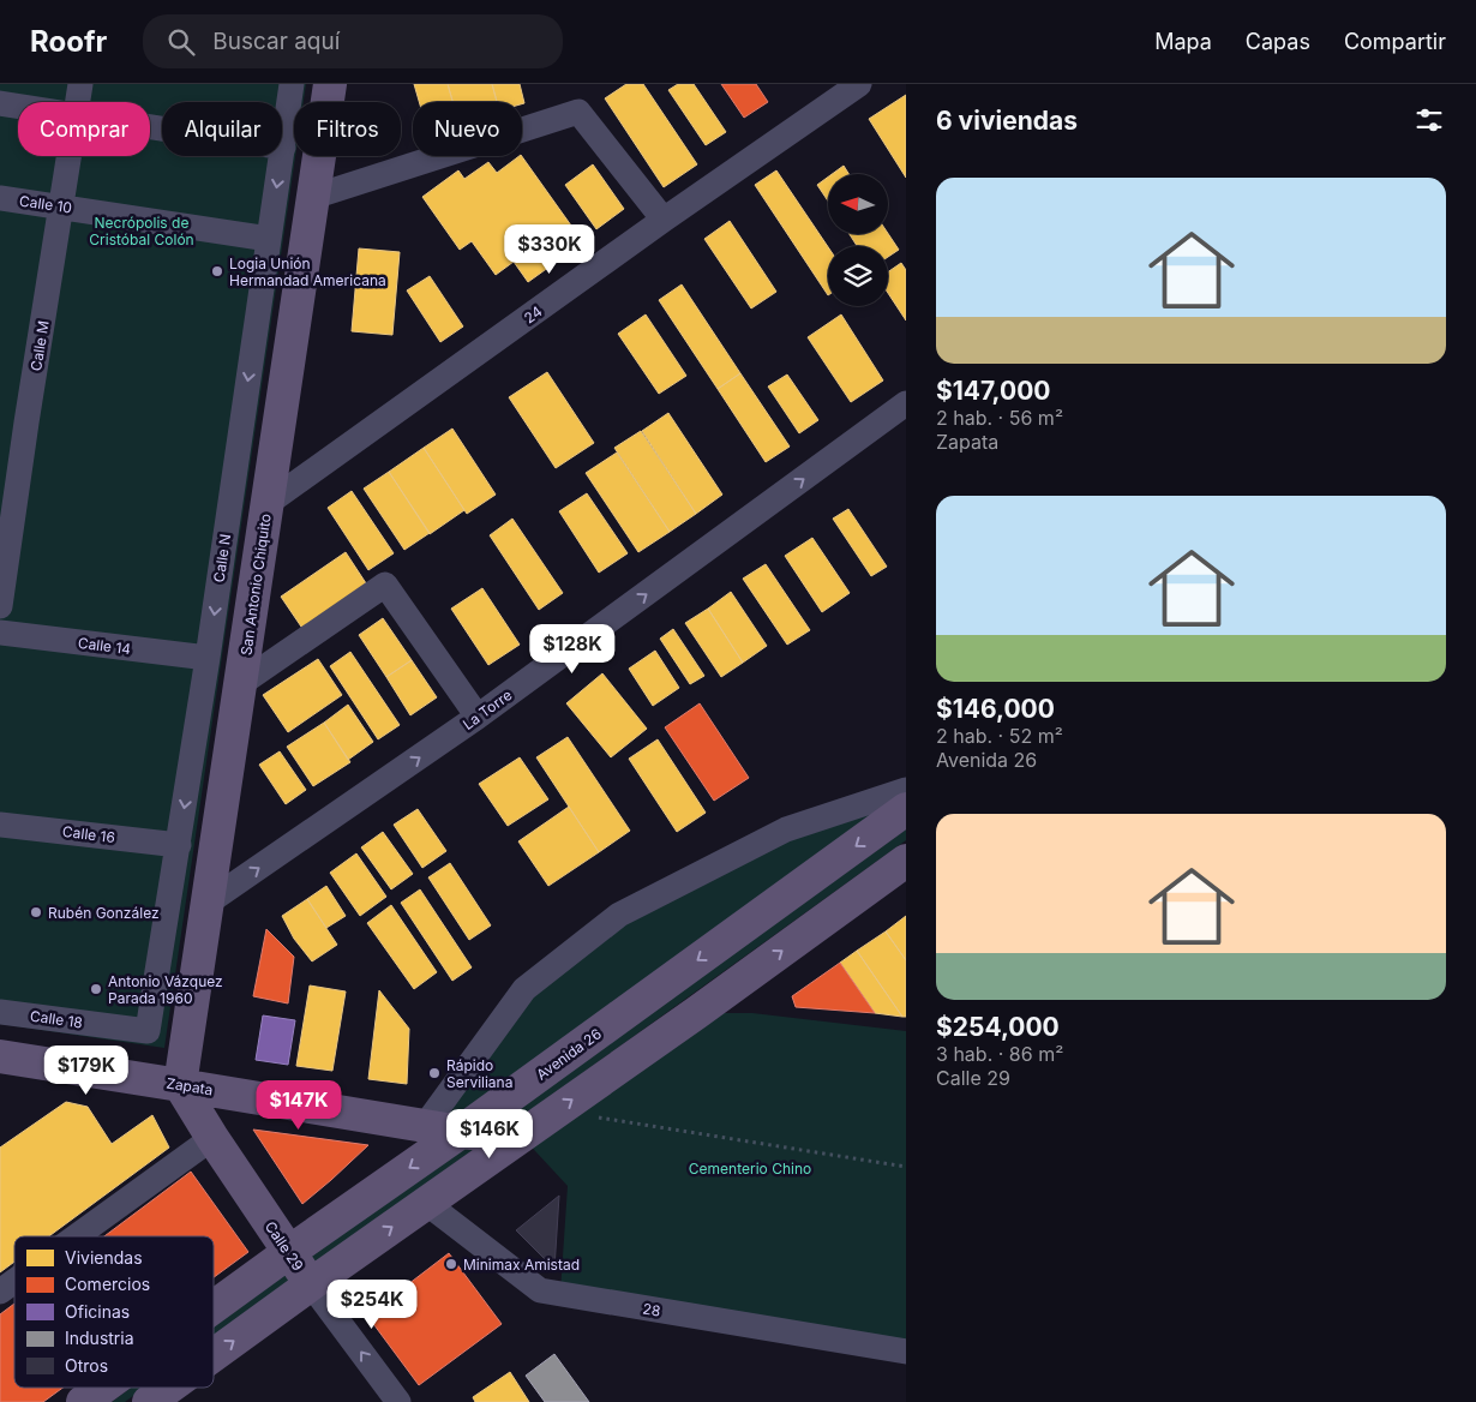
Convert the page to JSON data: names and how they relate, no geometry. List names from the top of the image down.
{
  "streets": {
    "main road": [
      "San Antonio Chiquito",
      "Avenida 26",
      "Zapata",
      "Calle 29"
    ],
    "street": [
      "Calle 10",
      "24",
      "Calle M",
      "Calle N",
      "Calle 14",
      "La Torre",
      "Calle 16",
      "Calle 18",
      "28"
    ]
  },
  "crossings": [
    ["Calle 10", "Calle M"],
    ["Calle 10", "Calle N"],
    ["24", "San Antonio Chiquito"],
    ["Calle N", "Calle 14"],
    ["Calle N", "Calle 16"],
    ["Calle N", "Calle 18"],
    ["San Antonio Chiquito", "La Torre"],
    ["San Antonio Chiquito", "Zapata"],
    ["San Antonio Chiquito", "Calle 29"],
    ["Avenida 26", "Zapata"],
    ["Avenida 26", "Calle 29"],
    ["Zapata", "Calle 29"]
  ],
  "one_way": ["Calle N", "La Torre", "Calle 29"],
  "parks": ["Necrópolis de Cristóbal Colón", "Cementerio Chino"],
  "places": [
    "Logia Unión Hermandad Americana",
    "Rubén González",
    "Antonio Vázquez Parada 1960",
    "Rápido Serviliana",
    "Minimax Amistad"
  ],
  "legend": [
    "Viviendas",
    "Comercios",
    "Oficinas",
    "Industria",
    "Otros"
  ],
  "north": "left",
  "page": {
    "header": "Roofr",
    "search": "Buscar aquí",
    "nav": ["Mapa", "Capas", "Compartir"],
    "heading": "6 viviendas",
    "chip": [
      "Comprar",
      "Alquilar",
      "Filtros",
      "Nuevo"
    ],
    "list": [
      {
        "name": "$147,000",
        "note": "2 hab. · 56 m² · Zapata"
      },
      {
        "name": "$146,000",
        "note": "2 hab. · 52 m² · Avenida 26"
      },
      {
        "name": "$254,000",
        "note": "3 hab. · 86 m² · Calle 29"
      }
    ],
    "price": [
      "$330K",
      "$128K",
      "$179K",
      "$147K",
      "$146K",
      "$254K"
    ]
  }
}
